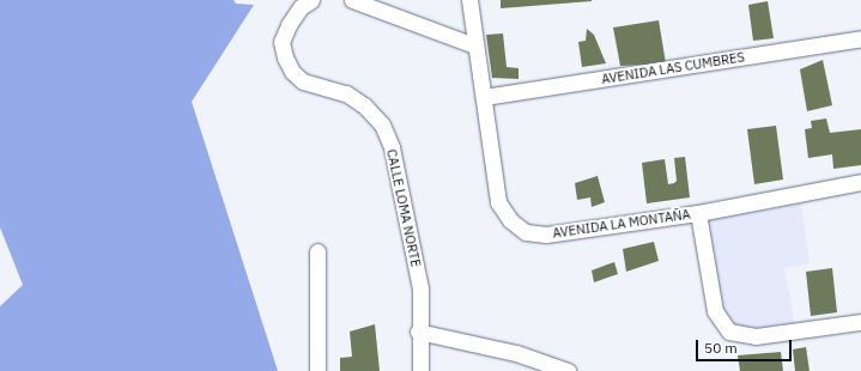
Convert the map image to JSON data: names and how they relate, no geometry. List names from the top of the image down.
{
  "streets": {
    "street": ["AVENIDA LAS CUMBRES", "CALLE LOMA NORTE", "AVENIDA LA MONTAÑA"]
  },
  "crossings": [
    ["AVENIDA LAS CUMBRES", "AVENIDA LA MONTAÑA"]
  ],
  "scale_bar": "50 m"
}
